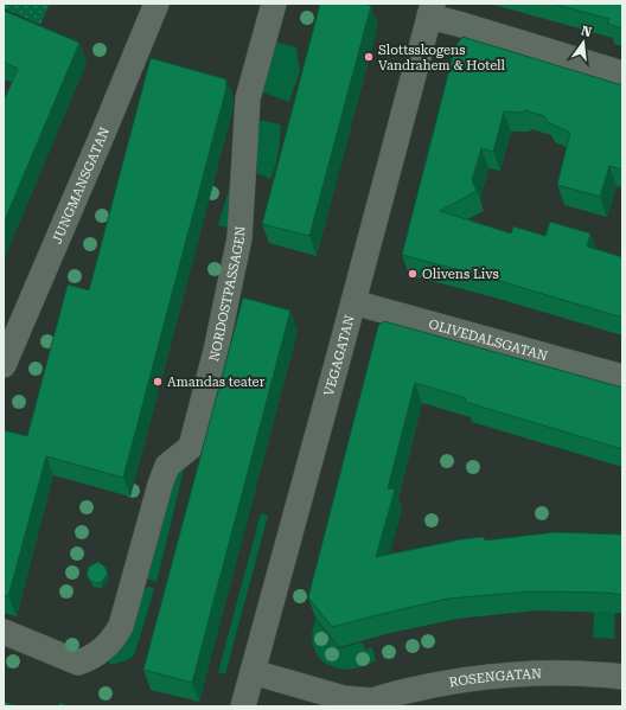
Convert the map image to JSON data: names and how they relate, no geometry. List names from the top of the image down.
{
  "streets": {
    "street": [
      "JUNGMANSGATAN",
      "NORDOSTPASSAGEN",
      "OLIVEDALSGATAN",
      "VEGAGATAN",
      "ROSENGATAN"
    ]
  },
  "crossings": [
    ["OLIVEDALSGATAN", "VEGAGATAN"],
    ["VEGAGATAN", "ROSENGATAN"]
  ],
  "places": ["Slottsskogens Vandrahem & Hotell", "Olivens Livs", "Amandas teater"],
  "north": "top"
}
